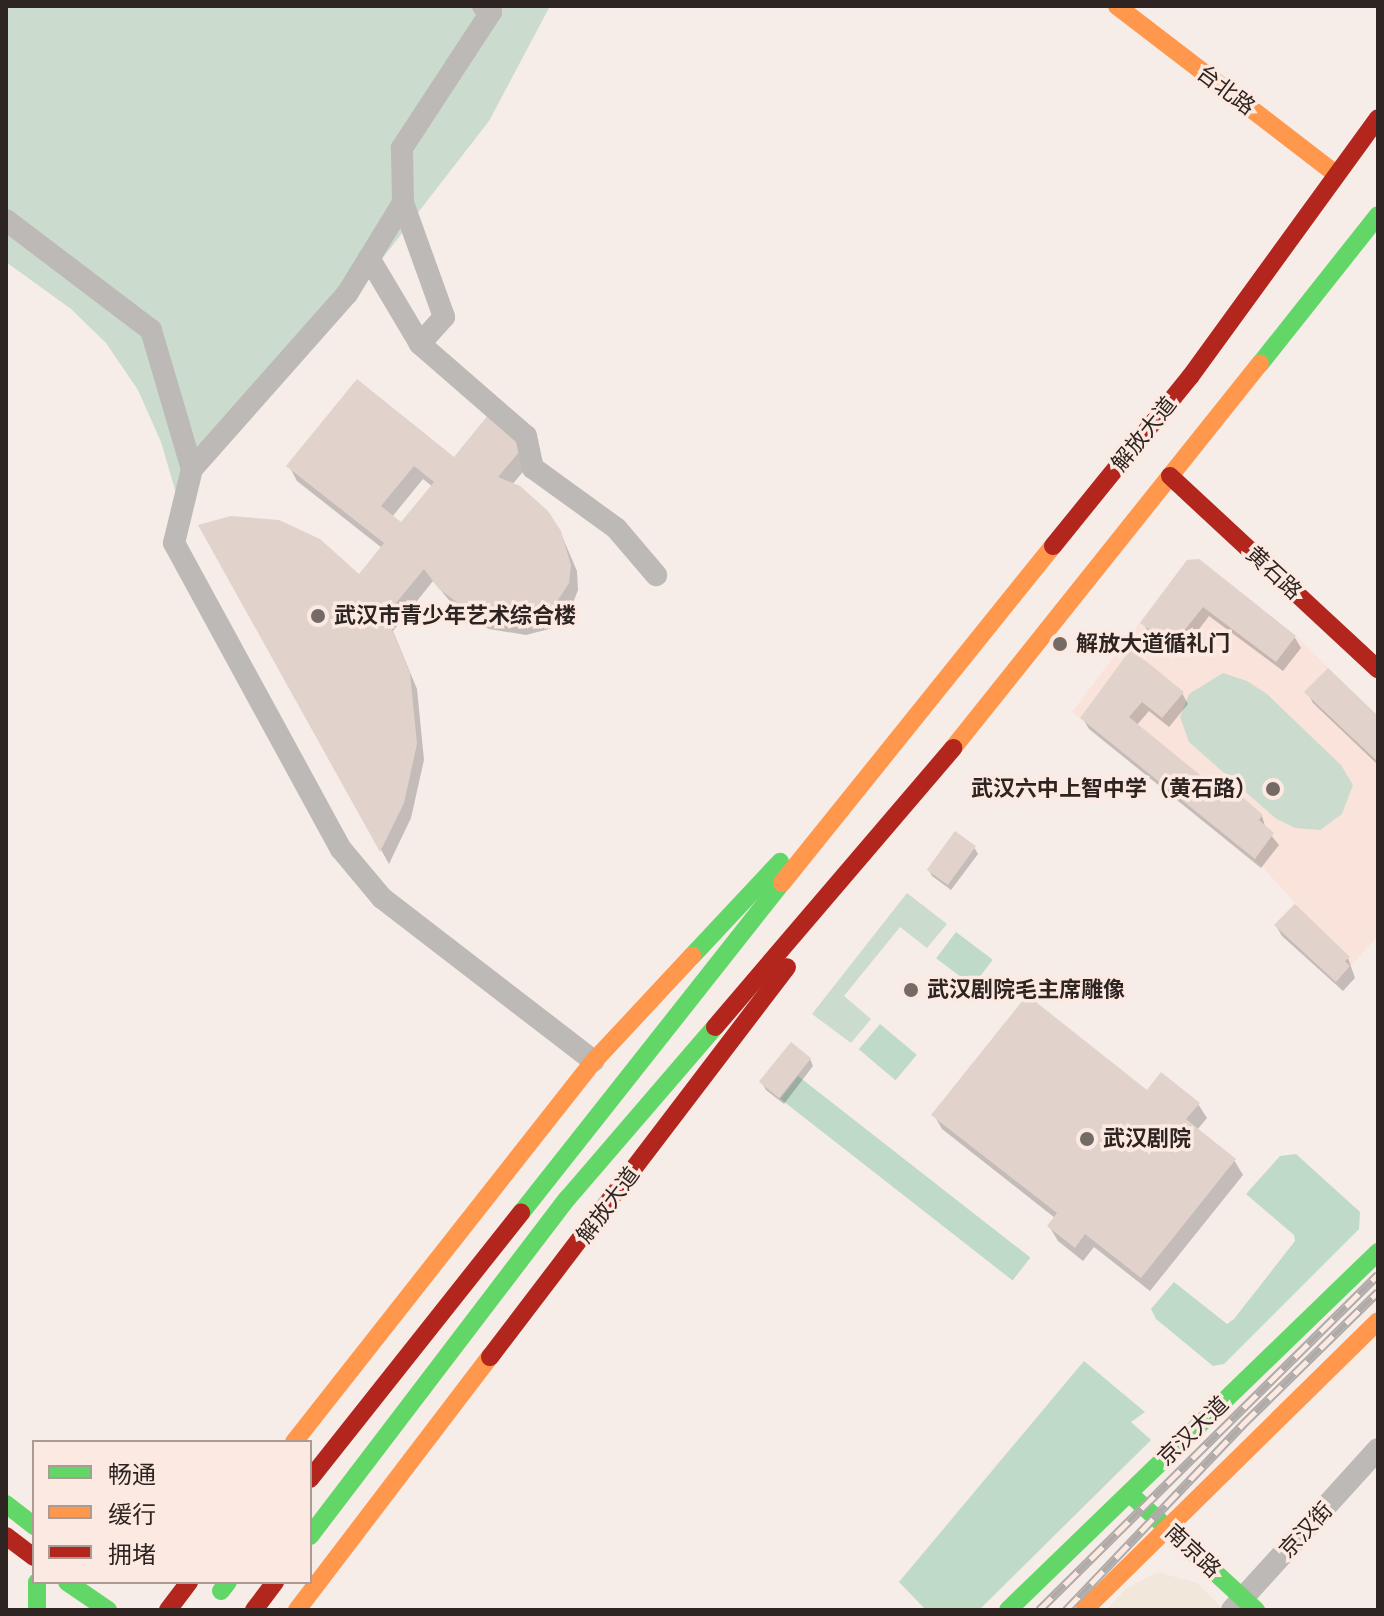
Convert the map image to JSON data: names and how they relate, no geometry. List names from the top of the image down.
{
  "streets": {
    "main road": [
      "台北路",
      "解放大道",
      "黄石路",
      "京汉大道",
      "南京路"
    ],
    "street": ["京汉街"]
  },
  "crossings": [
    ["台北路", "解放大道"],
    ["解放大道", "黄石路"],
    ["京汉大道", "南京路"],
    ["京汉街", "南京路"]
  ],
  "places": [
    "武汉市青少年艺术综合楼",
    "解放大道循礼门",
    "武汉六中上智中学（黄石路）",
    "武汉剧院毛主席雕像",
    "武汉剧院"
  ],
  "legend": ["畅通", "缓行", "拥堵"]
}
